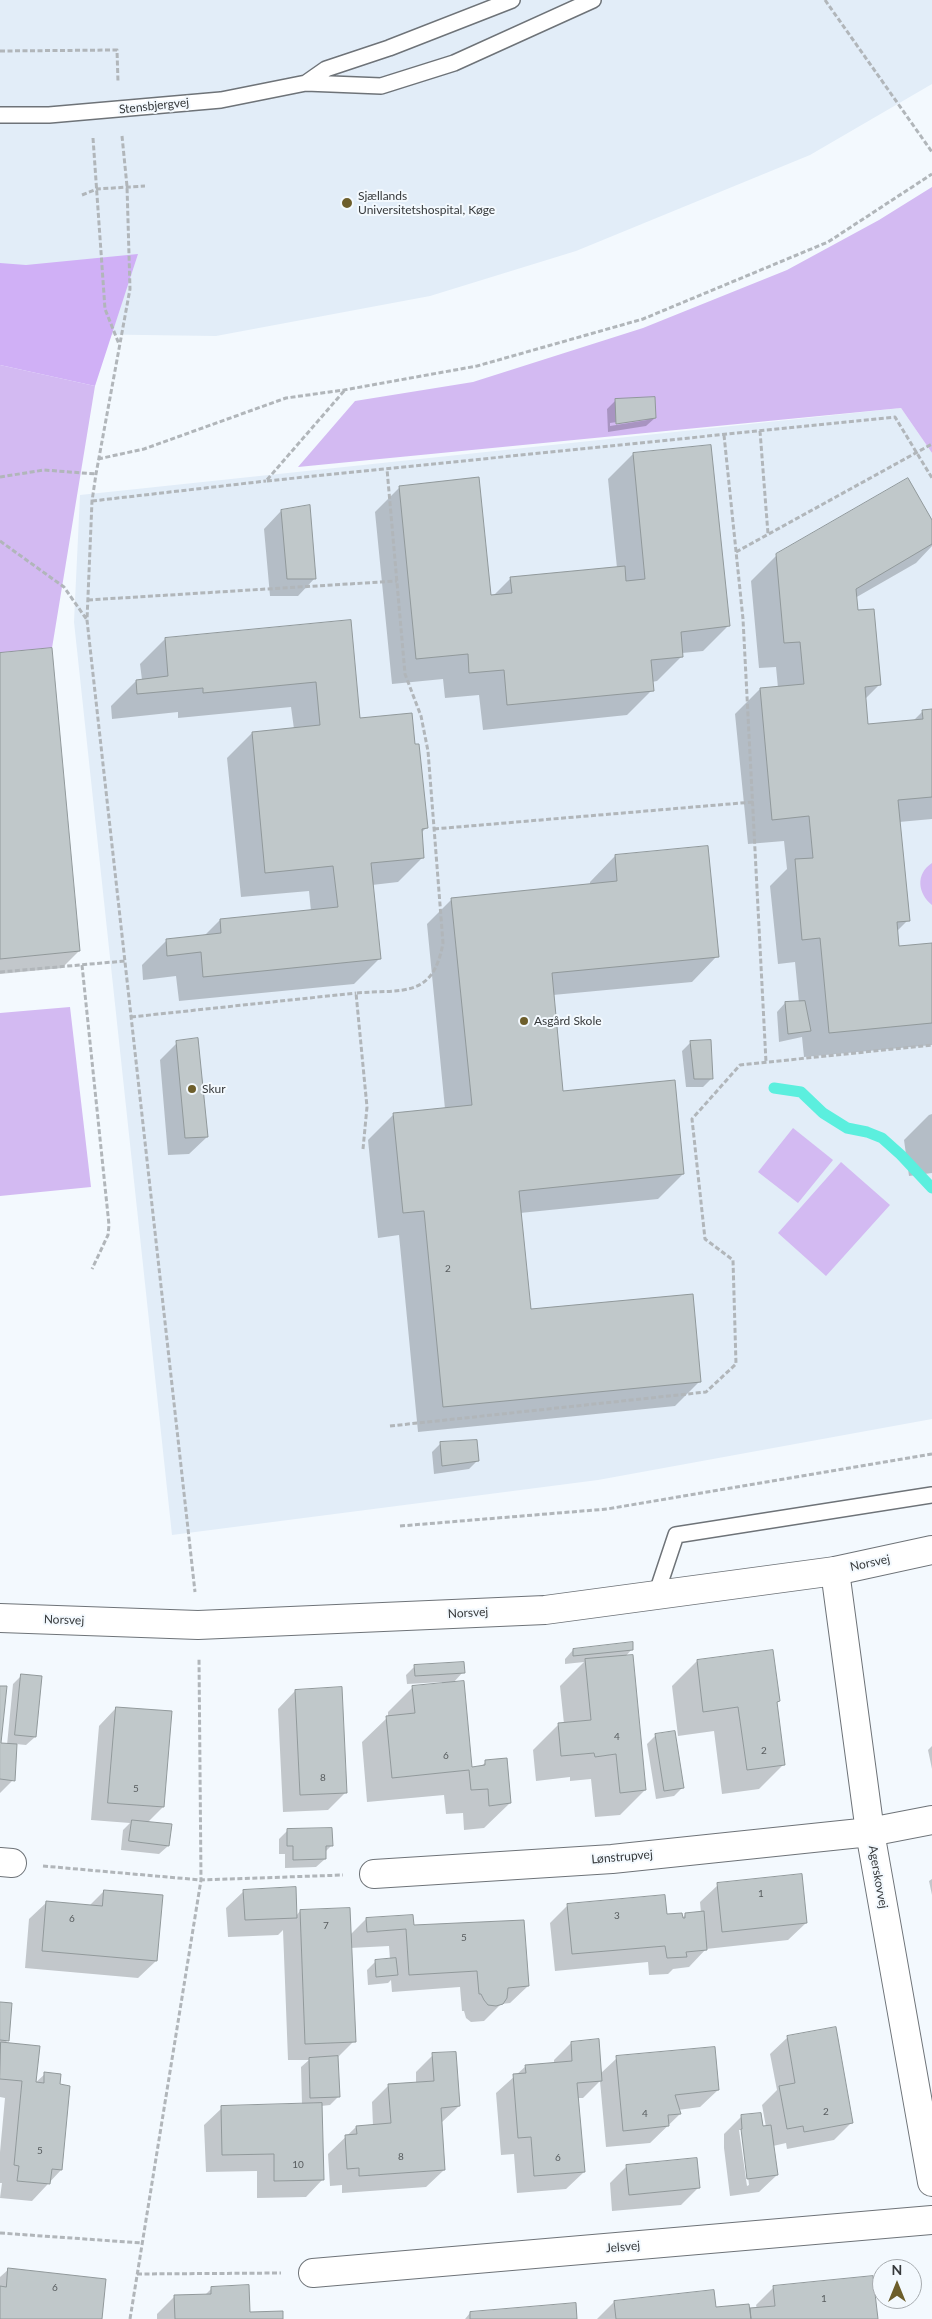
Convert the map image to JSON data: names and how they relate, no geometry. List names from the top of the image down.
{
  "streets": {
    "street": [
      "Norsvej",
      "Lønstrupvej",
      "Agerskovvej",
      "Jelsvej"
    ],
    "lane": ["Stensbjergvej"]
  },
  "crossings": [
    ["Norsvej", "Agerskovvej"],
    ["Lønstrupvej", "Agerskovvej"]
  ],
  "places": ["Sjællands Universitetshospital, Køge", "Asgård Skole", "Skur"],
  "house_numbers": [
    "2",
    "4",
    "2",
    "6",
    "8",
    "5",
    "1",
    "3",
    "6",
    "7",
    "5",
    "2",
    "4",
    "5",
    "8",
    "6",
    "10",
    "6",
    "1"
  ],
  "north": "top"
}
